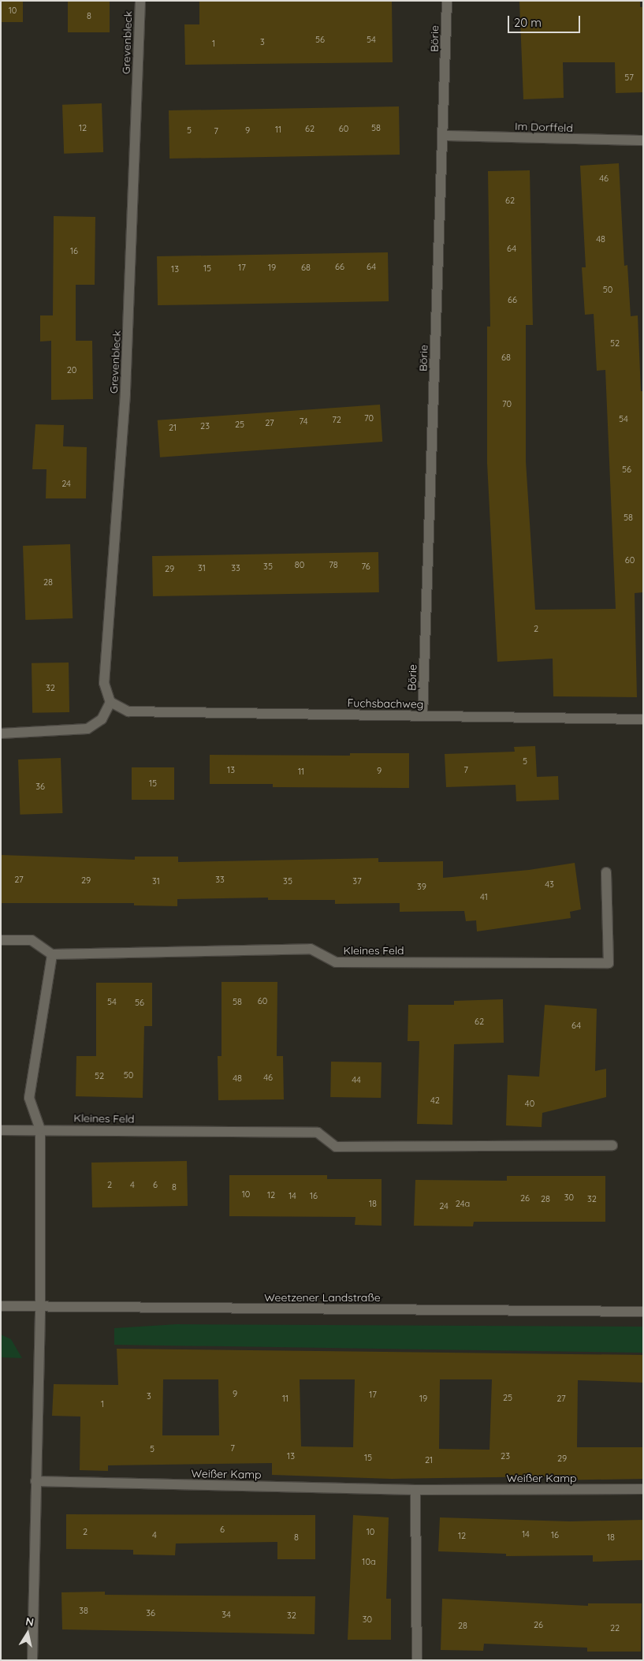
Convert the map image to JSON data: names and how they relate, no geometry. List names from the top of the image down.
{
  "streets": {
    "street": [
      "Börie",
      "Grevenbleck",
      "Im Dorffeld",
      "Fuchsbachweg",
      "Kleines Feld",
      "Weetzener Landstraße",
      "Weißer Kamp"
    ]
  },
  "crossings": [
    ["Börie", "Im Dorffeld"],
    ["Börie", "Fuchsbachweg"],
    ["Grevenbleck", "Fuchsbachweg"]
  ],
  "house_numbers": [
    "10",
    "8",
    "56",
    "54",
    "3",
    "1",
    "57",
    "12",
    "58",
    "62",
    "60",
    "11",
    "5",
    "9",
    "7",
    "46",
    "62",
    "48",
    "64",
    "16",
    "66",
    "64",
    "17",
    "19",
    "68",
    "15",
    "13",
    "50",
    "66",
    "52",
    "68",
    "20",
    "70",
    "70",
    "54",
    "72",
    "74",
    "27",
    "25",
    "23",
    "21",
    "56",
    "24",
    "58",
    "60",
    "80",
    "78",
    "35",
    "76",
    "31",
    "33",
    "29",
    "28",
    "2",
    "32",
    "5",
    "13",
    "7",
    "9",
    "11",
    "15",
    "36",
    "27",
    "33",
    "29",
    "31",
    "35",
    "37",
    "43",
    "39",
    "41",
    "60",
    "54",
    "58",
    "56",
    "62",
    "64",
    "50",
    "52",
    "46",
    "48",
    "44",
    "42",
    "40",
    "2",
    "4",
    "6",
    "8",
    "10",
    "12",
    "14",
    "16",
    "30",
    "26",
    "28",
    "32",
    "18",
    "24a",
    "24",
    "9",
    "17",
    "3",
    "25",
    "11",
    "19",
    "27",
    "1",
    "7",
    "5",
    "13",
    "23",
    "15",
    "29",
    "21",
    "6",
    "2",
    "10",
    "14",
    "4",
    "16",
    "12",
    "8",
    "18",
    "10a",
    "38",
    "36",
    "34",
    "32",
    "30",
    "26",
    "28",
    "22"
  ],
  "scale_bar": "20 m",
  "north": "top"
}
